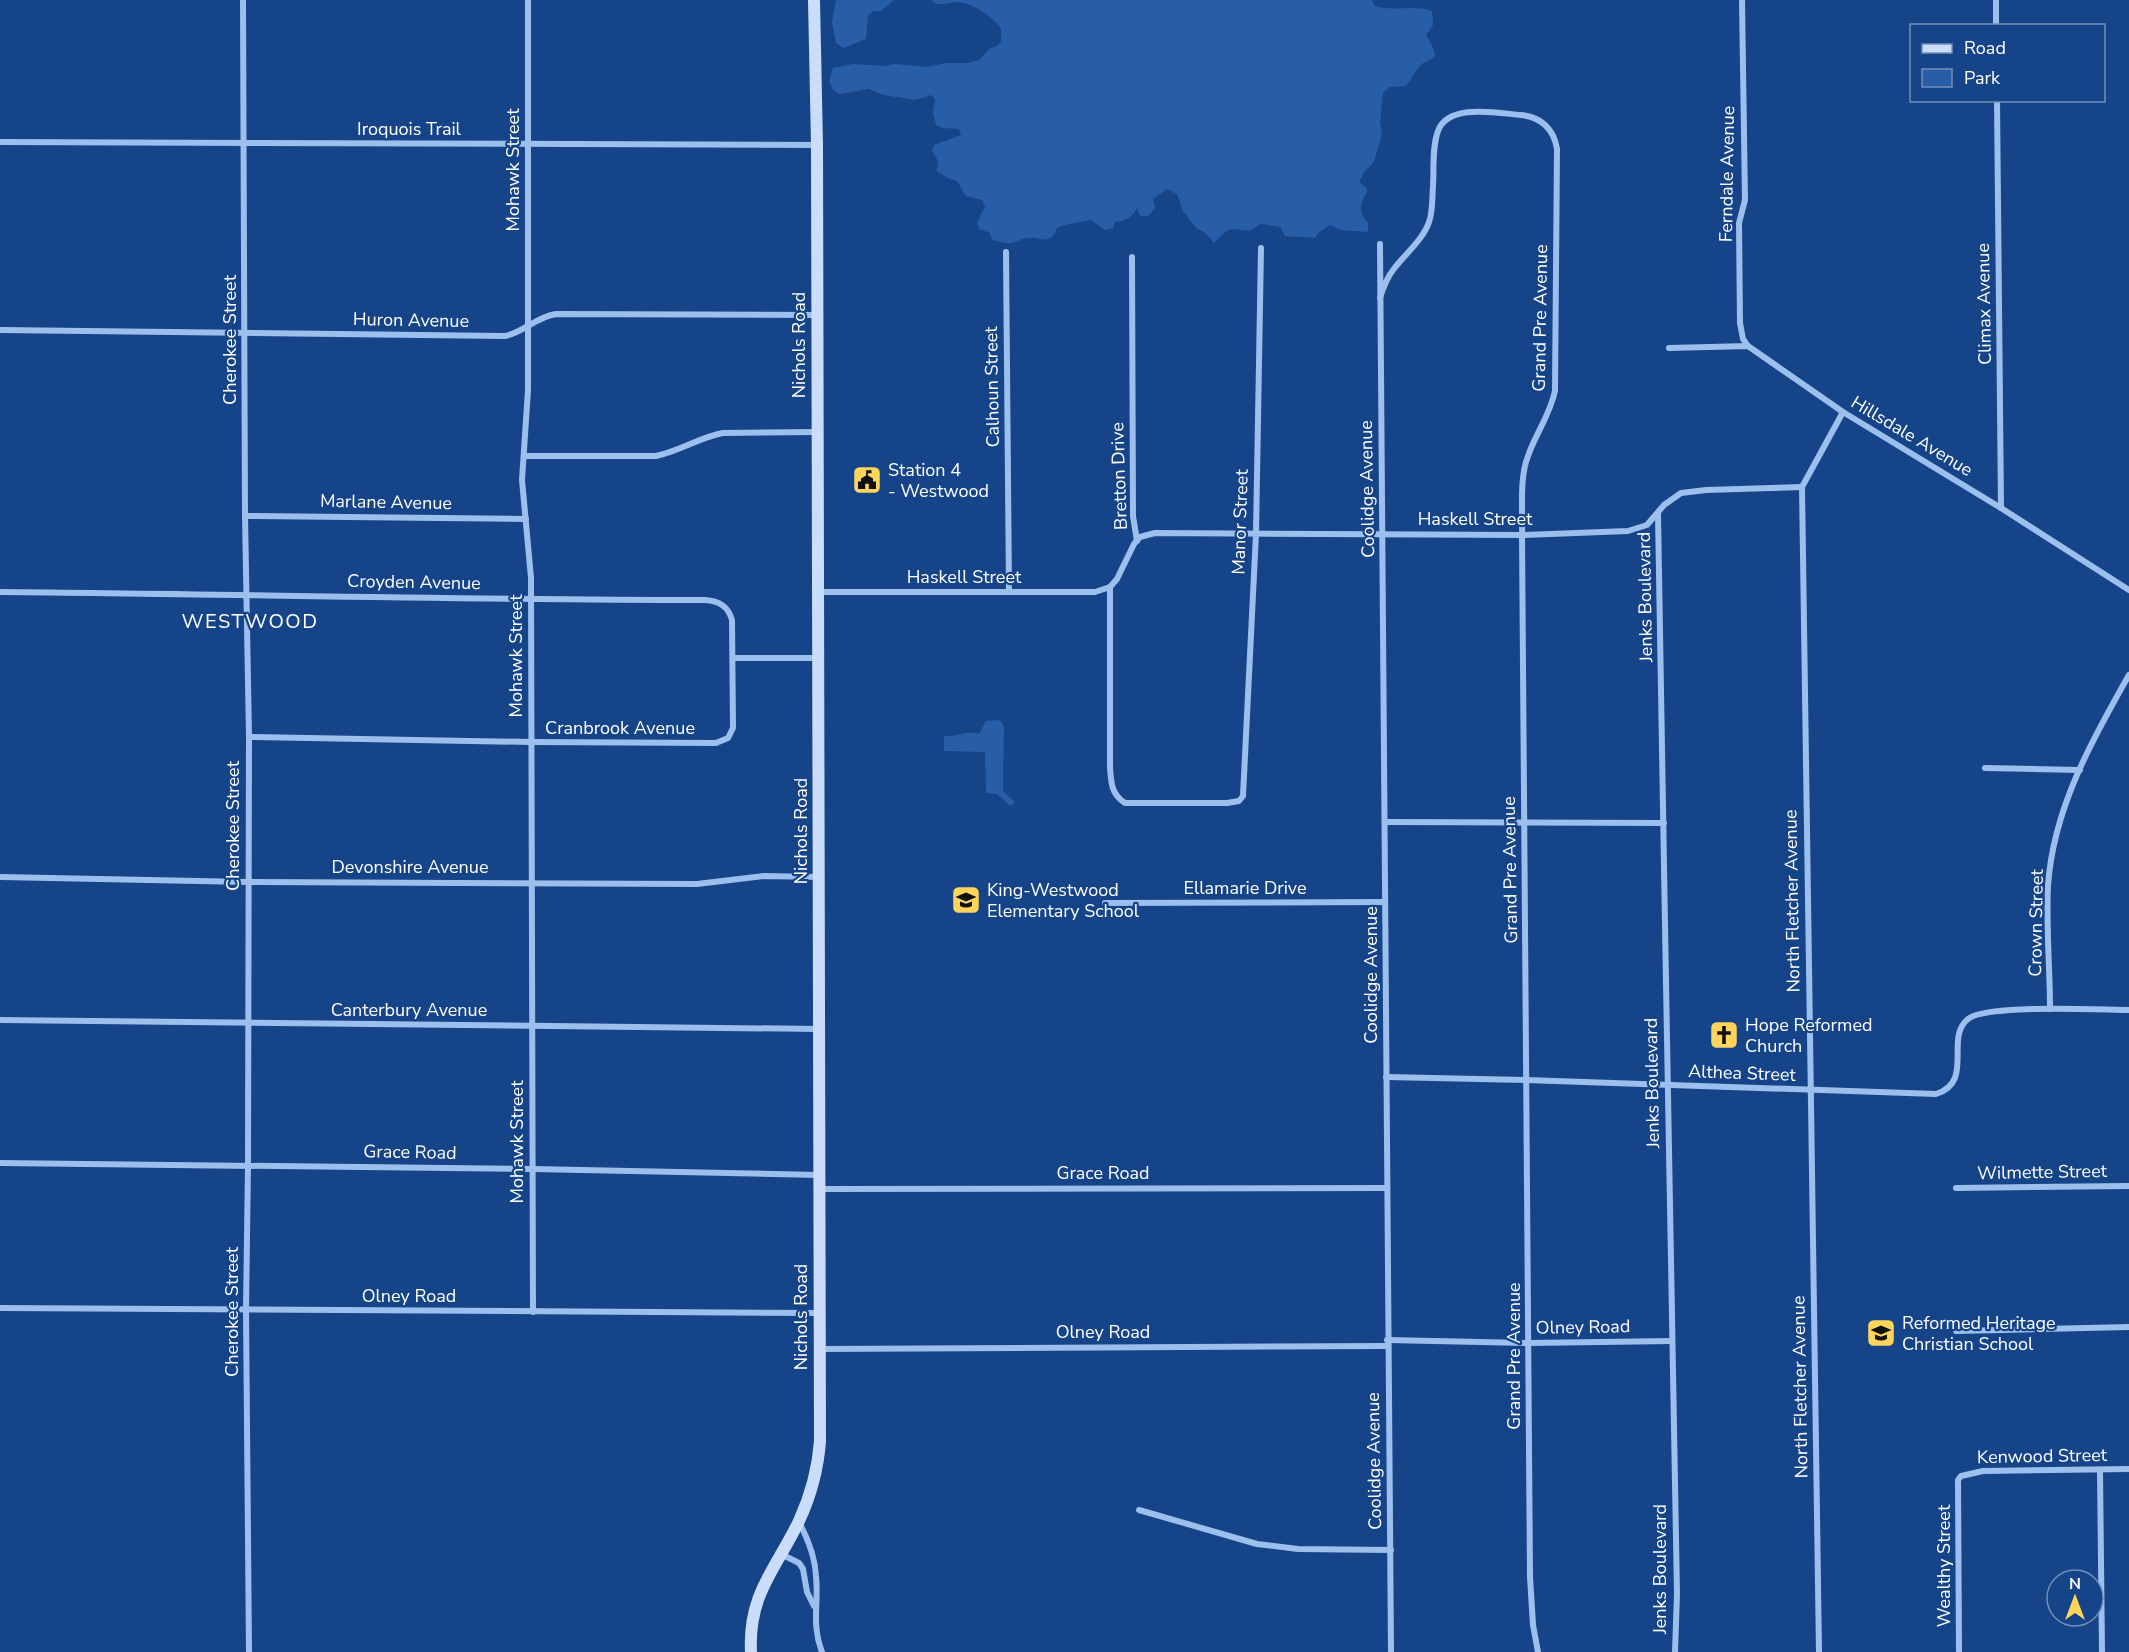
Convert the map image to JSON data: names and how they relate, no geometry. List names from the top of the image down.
{
  "streets": {
    "street": [
      "Iroquois Trail",
      "Mohawk Street",
      "Ferndale Avenue",
      "Climax Avenue",
      "Grand Pre Avenue",
      "Huron Avenue",
      "Cherokee Street",
      "Nichols Road",
      "Calhoun Street",
      "Hillsdale Avenue",
      "Bretton Drive",
      "Coolidge Avenue",
      "Marlane Avenue",
      "Haskell Street",
      "Manor Street",
      "Croyden Avenue",
      "Jenks Boulevard",
      "Cranbrook Avenue",
      "Devonshire Avenue",
      "Ellamarie Drive",
      "North Fletcher Avenue",
      "Crown Street",
      "Canterbury Avenue",
      "Althea Street",
      "Grace Road",
      "Wilmette Street",
      "Olney Road",
      "Kenwood Street",
      "Wealthy Street"
    ]
  },
  "crossings": [
    ["Iroquois Trail", "Mohawk Street"],
    ["Iroquois Trail", "Cherokee Street"],
    ["Iroquois Trail", "Nichols Road"],
    ["Mohawk Street", "Huron Avenue"],
    ["Mohawk Street", "Marlane Avenue"],
    ["Mohawk Street", "Croyden Avenue"],
    ["Mohawk Street", "Cranbrook Avenue"],
    ["Mohawk Street", "Devonshire Avenue"],
    ["Mohawk Street", "Canterbury Avenue"],
    ["Mohawk Street", "Grace Road"],
    ["Mohawk Street", "Olney Road"],
    ["Ferndale Avenue", "Hillsdale Avenue"],
    ["Climax Avenue", "Hillsdale Avenue"],
    ["Grand Pre Avenue", "Coolidge Avenue"],
    ["Grand Pre Avenue", "Haskell Street"],
    ["Grand Pre Avenue", "Althea Street"],
    ["Grand Pre Avenue", "Olney Road"],
    ["Huron Avenue", "Cherokee Street"],
    ["Huron Avenue", "Nichols Road"],
    ["Cherokee Street", "Marlane Avenue"],
    ["Cherokee Street", "Croyden Avenue"],
    ["Cherokee Street", "Cranbrook Avenue"],
    ["Cherokee Street", "Devonshire Avenue"],
    ["Cherokee Street", "Canterbury Avenue"],
    ["Cherokee Street", "Grace Road"],
    ["Cherokee Street", "Olney Road"],
    ["Nichols Road", "Haskell Street"],
    ["Nichols Road", "Devonshire Avenue"],
    ["Nichols Road", "Canterbury Avenue"],
    ["Nichols Road", "Grace Road"],
    ["Nichols Road", "Olney Road"],
    ["Calhoun Street", "Haskell Street"],
    ["Hillsdale Avenue", "North Fletcher Avenue"],
    ["Bretton Drive", "Haskell Street"],
    ["Bretton Drive", "Manor Street"],
    ["Coolidge Avenue", "Haskell Street"],
    ["Coolidge Avenue", "Ellamarie Drive"],
    ["Coolidge Avenue", "Althea Street"],
    ["Coolidge Avenue", "Grace Road"],
    ["Coolidge Avenue", "Olney Road"],
    ["Haskell Street", "Manor Street"],
    ["Haskell Street", "Jenks Boulevard"],
    ["Haskell Street", "North Fletcher Avenue"],
    ["Croyden Avenue", "Cranbrook Avenue"],
    ["Jenks Boulevard", "Althea Street"],
    ["Jenks Boulevard", "Olney Road"],
    ["North Fletcher Avenue", "Althea Street"],
    ["Crown Street", "Althea Street"],
    ["Kenwood Street", "Wealthy Street"]
  ],
  "districts": ["WESTWOOD"],
  "places": {
    "public building": ["Station 4 - Westwood"],
    "school or university": ["King-Westwood Elementary School", "Reformed Heritage Christian School"],
    "church": ["Hope Reformed Church"]
  },
  "legend": ["Road", "Park"],
  "north": "top"
}
